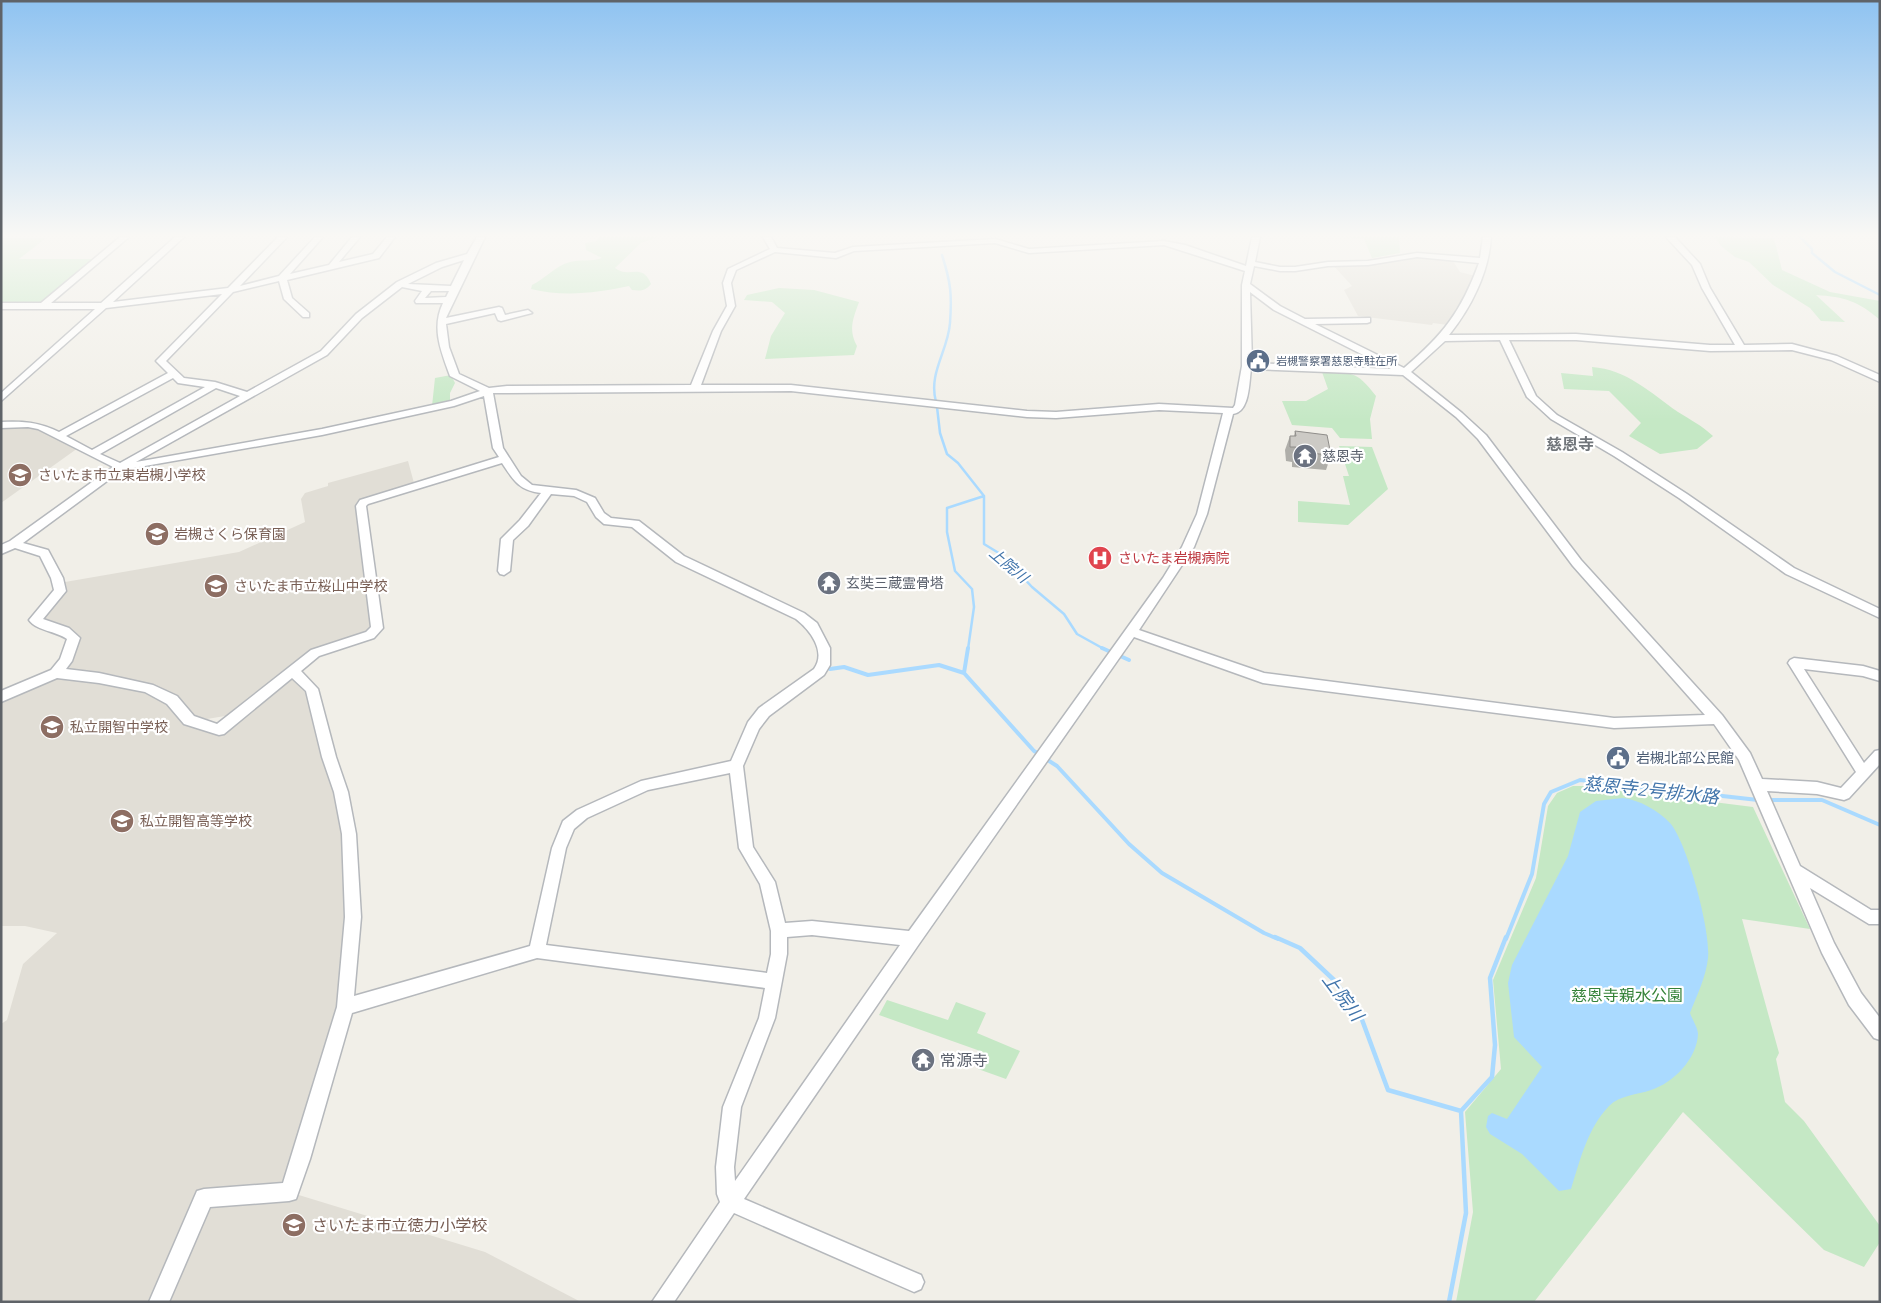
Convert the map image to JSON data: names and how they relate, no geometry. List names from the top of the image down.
{
  "districts": ["慈恩寺"],
  "water": ["上院川", "慈恩寺2号排水路"],
  "parks": ["慈恩寺親水公園"],
  "places": {
    "public building": ["岩槻警察署慈恩寺駐在所", "岩槻北部公民館"],
    "temple": ["慈恩寺", "玄奘三蔵霊骨塔", "常源寺"],
    "school or university": [
      "さいたま市立東岩槻小学校",
      "岩槻さくら保育園",
      "さいたま市立桜山中学校",
      "私立開智中学校",
      "私立開智高等学校",
      "さいたま市立徳力小学校"
    ],
    "hospital": ["さいたま岩槻病院"]
  }
}
